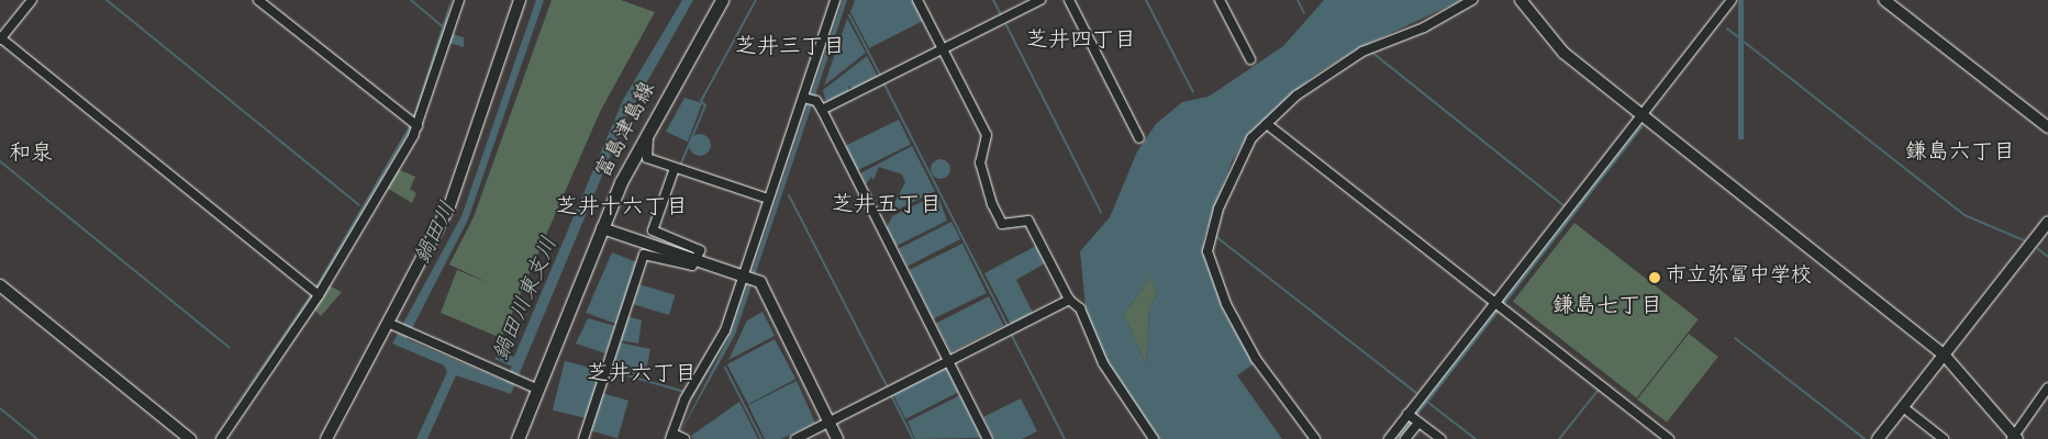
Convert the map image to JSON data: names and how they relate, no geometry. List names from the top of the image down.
{
  "streets": {
    "main road": ["富島津島線"]
  },
  "districts": [
    "芝井四丁目",
    "芝井三丁目",
    "鎌島六丁目",
    "和泉",
    "芝井五丁目",
    "芝井十六丁目",
    "鎌島七丁目",
    "芝井六丁目"
  ],
  "water": ["鍋田川", "鍋田川東支川"],
  "places": ["市立弥冨中学校"]
}
